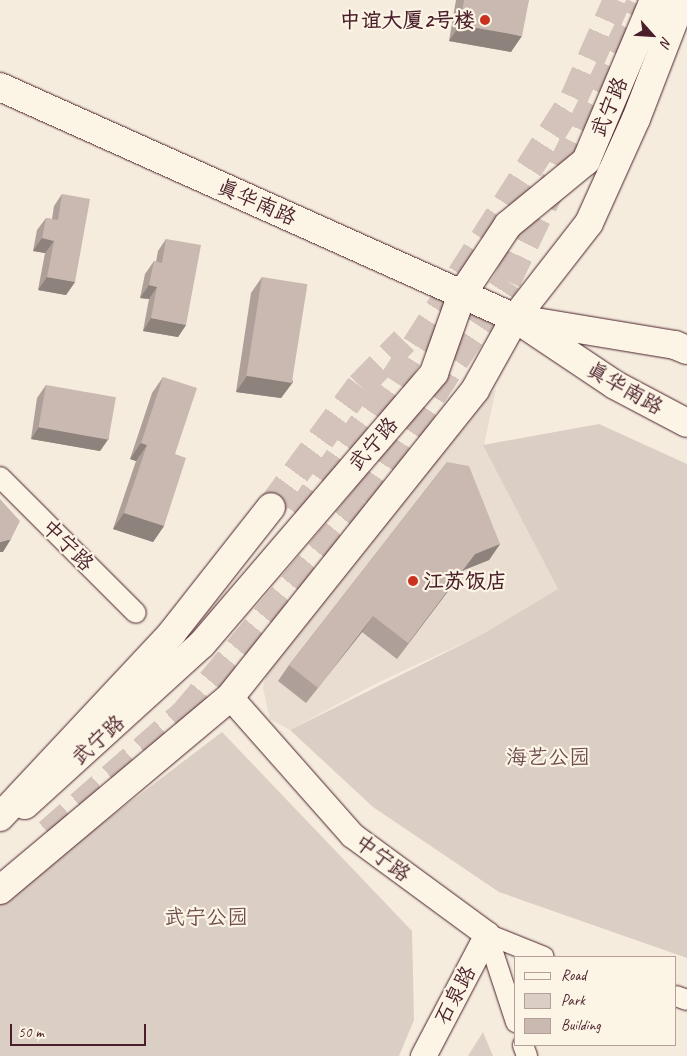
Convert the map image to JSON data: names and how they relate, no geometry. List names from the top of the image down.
{
  "streets": {
    "main road": ["武宁路", "真华南路"],
    "street": ["中宁路", "石泉路"]
  },
  "crossings": [
    ["武宁路", "真华南路"],
    ["武宁路", "中宁路"],
    ["中宁路", "石泉路"]
  ],
  "parks": ["海艺公园", "武宁公园"],
  "places": ["中谊大厦2号楼", "江苏饭店"],
  "legend": ["Road", "Park", "Building"],
  "scale_bar": "50 m",
  "north": "bottom right"
}
